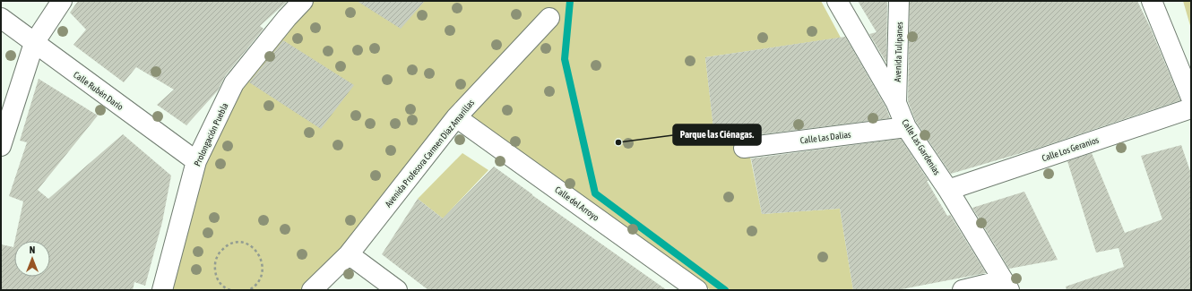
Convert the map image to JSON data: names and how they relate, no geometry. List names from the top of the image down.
{
  "streets": {
    "street": [
      "Avenida Tulipanes",
      "Calle Rubén Darío",
      "Prolongación Puebla",
      "Calle Las Dalias",
      "Calle Las Gardenias",
      "Calle Los Geranios",
      "Avenida Profesora Carmen Díaz Amarillas",
      "Calle del Arroyo"
    ]
  },
  "crossings": [
    ["Avenida Tulipanes", "Calle Las Gardenias"],
    ["Calle Rubén Darío", "Prolongación Puebla"],
    ["Calle Las Dalias", "Calle Las Gardenias"],
    ["Calle Las Gardenias", "Calle Los Geranios"],
    ["Avenida Profesora Carmen Díaz Amarillas", "Calle del Arroyo"]
  ],
  "places": ["Parque las Ciénagas."],
  "north": "top"
}
